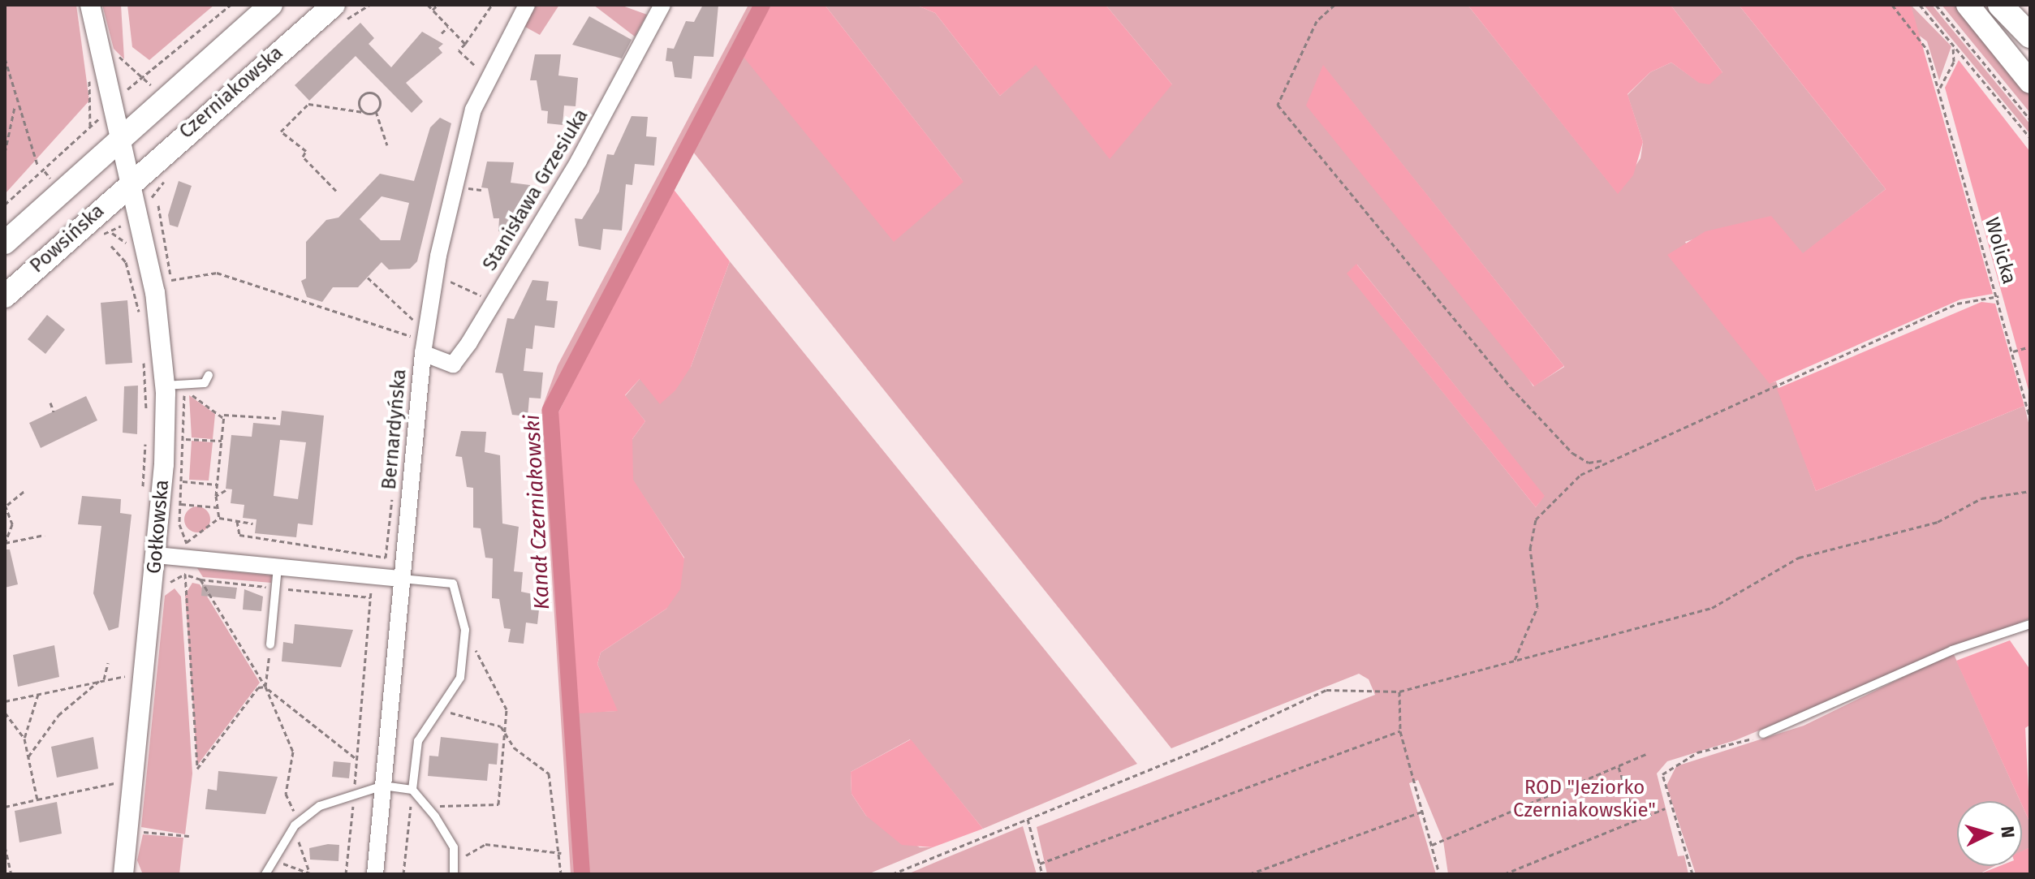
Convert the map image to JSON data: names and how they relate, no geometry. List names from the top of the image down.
{
  "streets": {
    "main road": ["Czerniakowska", "Powsińska"],
    "street": ["Stanisława Grzesiuka", "Bernardyńska", "Gołkowska"],
    "path": ["Wolicka"]
  },
  "crossings": [
    ["Czerniakowska", "Powsińska"],
    ["Czerniakowska", "Gołkowska"],
    ["Stanisława Grzesiuka", "Bernardyńska"],
    ["Powsińska", "Gołkowska"]
  ],
  "water": ["Kanał Czerniakowski"],
  "parks": ["ROD \"Jeziorko Czerniakowskie\""],
  "north": "right"
}
